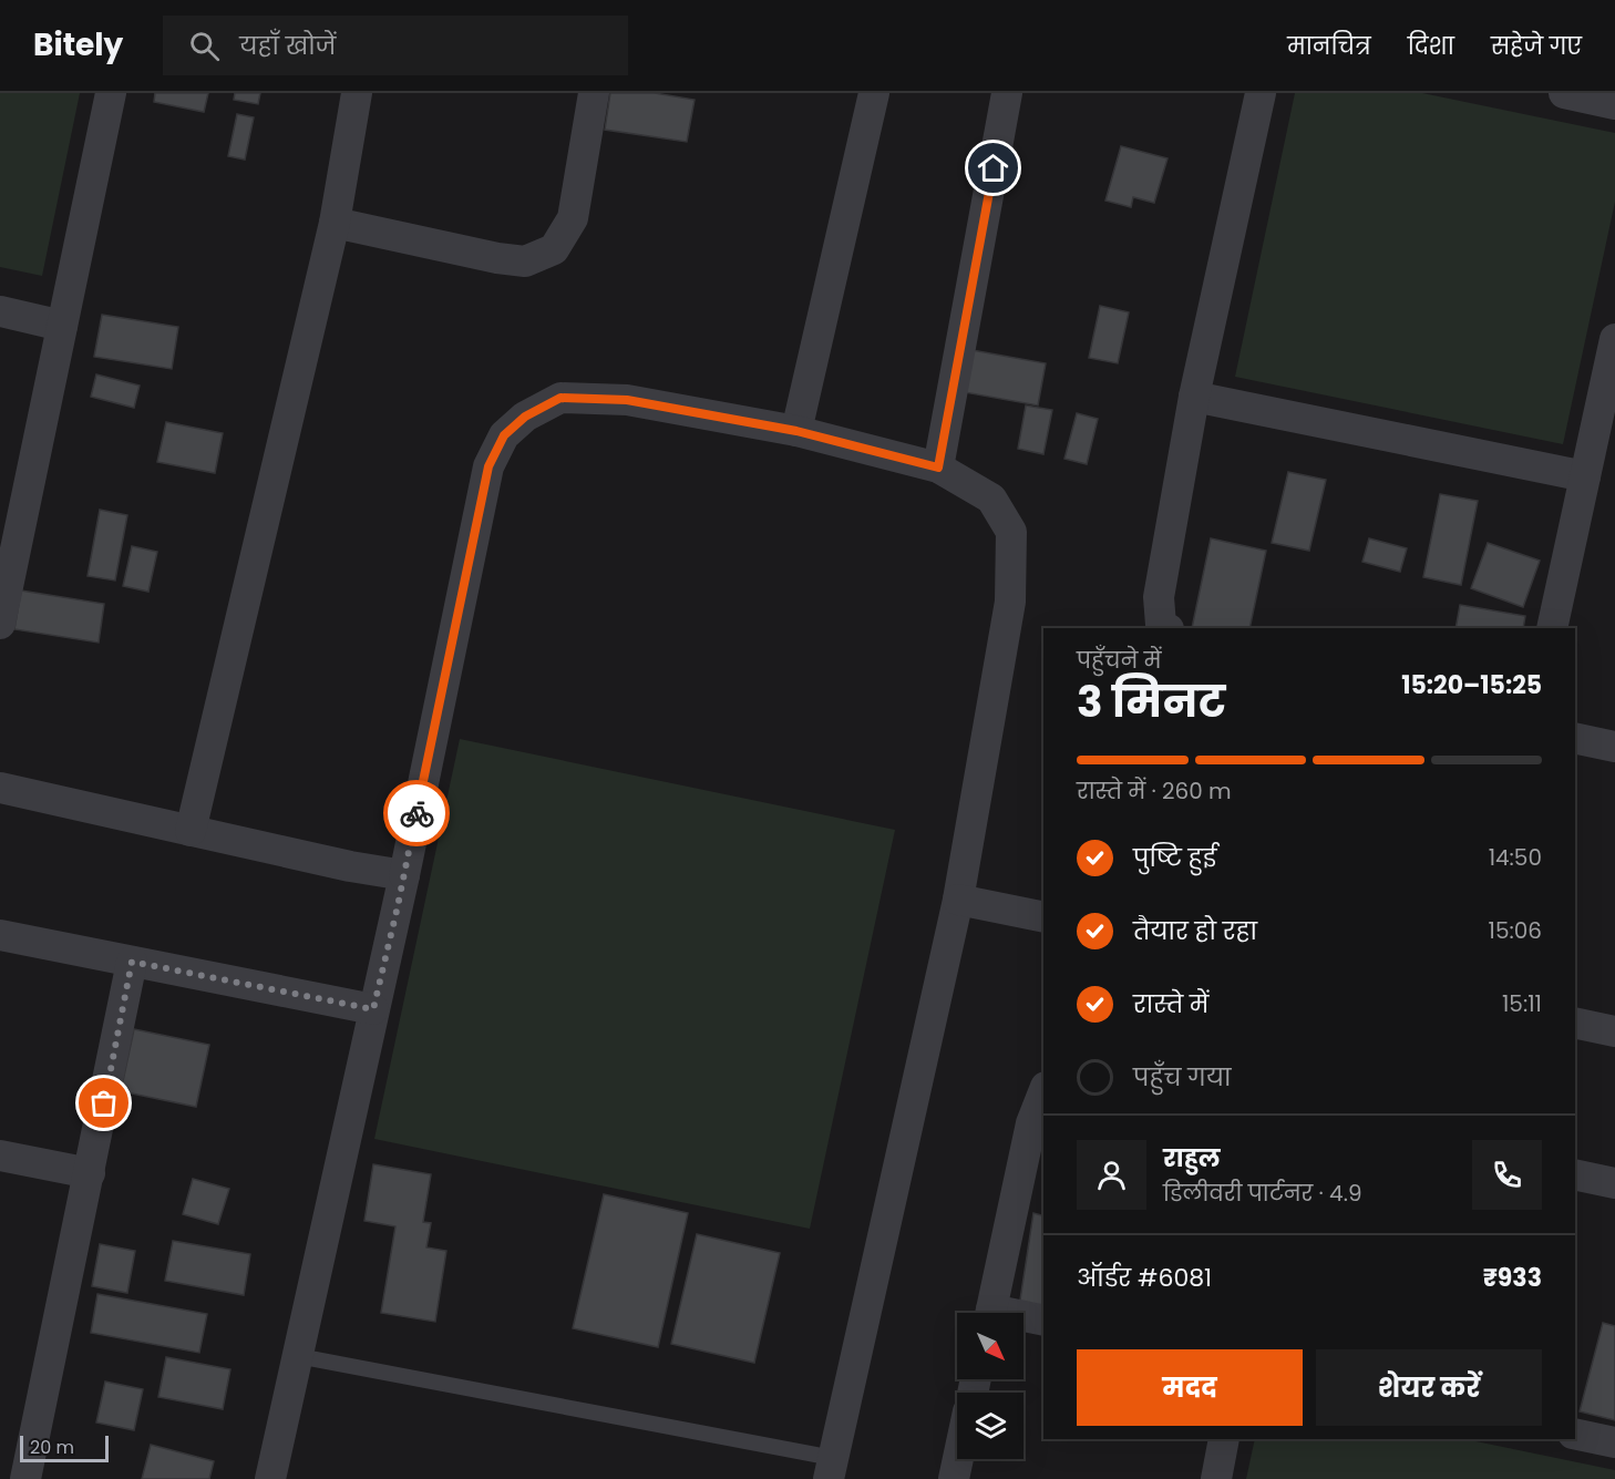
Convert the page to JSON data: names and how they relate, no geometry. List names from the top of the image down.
{
  "scale_bar": "20 m",
  "north": "bottom right",
  "page": {
    "header": "Bitely",
    "search": "यहाँ खोजें",
    "nav": ["मानचित्र", "दिशा", "सहेजे गए"],
    "heading": ["3 मिनट", "पहुँचने में", "15:20–15:25"],
    "panel": [
      "राहुल",
      "डिलीवरी पार्टनर · 4.9",
      "ऑर्डर #6081",
      "₹933"
    ],
    "bar": "रास्ते में · 260 m",
    "list": [
      ["पुष्टि हुई", "14:50"],
      ["तैयार हो रहा", "15:06"],
      ["रास्ते में", "15:11"],
      "पहुँच गया"
    ],
    "buttons": ["मदद", "शेयर करें"],
    "scale": "20 m"
  }
}
